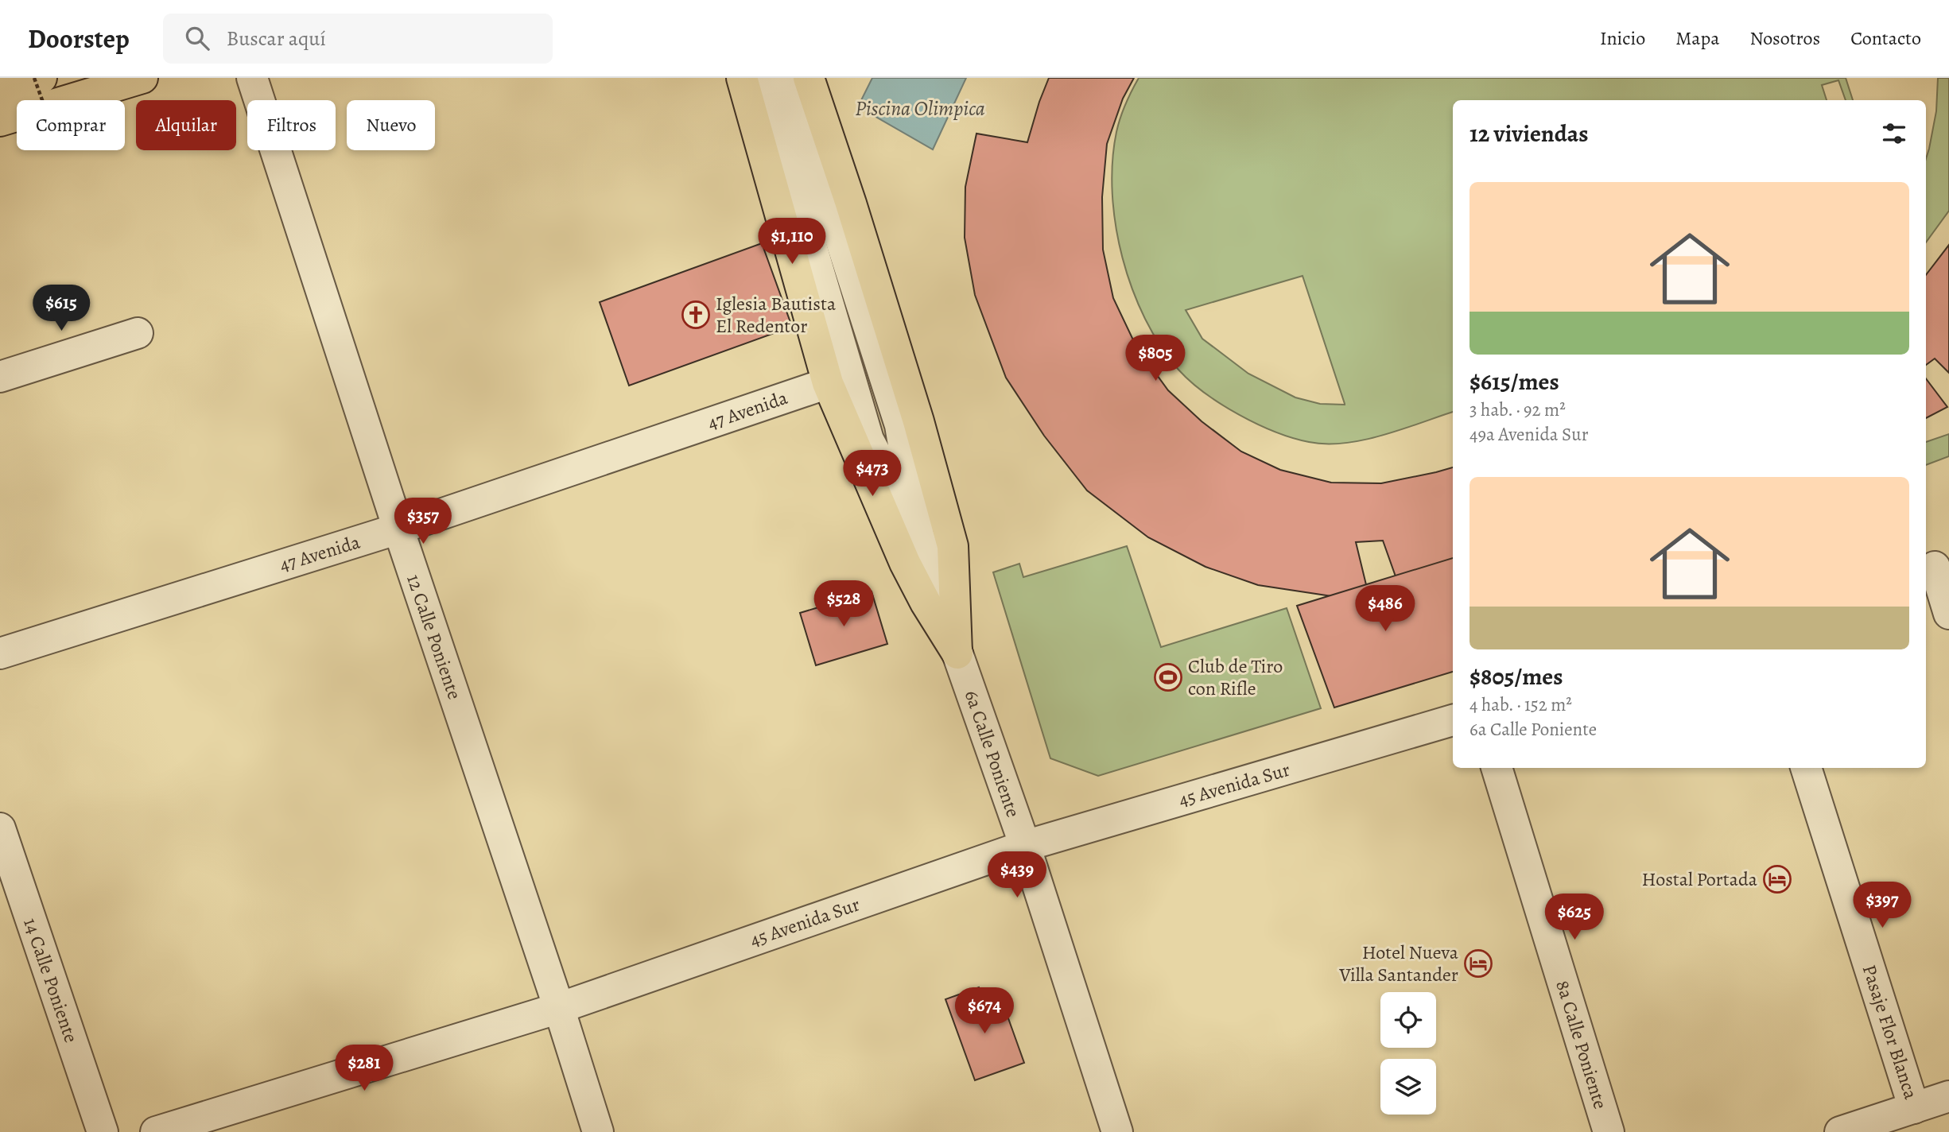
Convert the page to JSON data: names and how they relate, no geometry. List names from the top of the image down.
{
  "streets": {
    "street": [
      "47 Avenida",
      "12 Calle Poniente",
      "6a Calle Poniente",
      "45 Avenida Sur",
      "14 Calle Poniente",
      "Pasaje Flor Blanca",
      "8a Calle Poniente"
    ]
  },
  "crossings": [
    ["47 Avenida", "12 Calle Poniente"],
    ["12 Calle Poniente", "45 Avenida Sur"],
    ["6a Calle Poniente", "45 Avenida Sur"]
  ],
  "water": ["Piscina Olimpica"],
  "places": {
    "church": ["Iglesia Bautista El Redentor"],
    "sports": ["Club de Tiro con Rifle"],
    "hotel": ["Hostal Portada", "Hotel Nueva Villa Santander"]
  },
  "page": {
    "header": "Doorstep",
    "search": "Buscar aquí",
    "nav": [
      "Inicio",
      "Mapa",
      "Nosotros",
      "Contacto"
    ],
    "chip": [
      "Comprar",
      "Alquilar",
      "Filtros",
      "Nuevo"
    ],
    "heading": "12 viviendas",
    "list": [
      {
        "name": "$615/mes",
        "note": "3 hab. · 92 m² · 49a Avenida Sur"
      },
      {
        "name": "$805/mes",
        "note": "4 hab. · 152 m² · 6a Calle Poniente"
      }
    ],
    "price": [
      "$1,110",
      "$615",
      "$805",
      "$473",
      "$357",
      "$528",
      "$486",
      "$439",
      "$397",
      "$625",
      "$674",
      "$281"
    ]
  }
}
